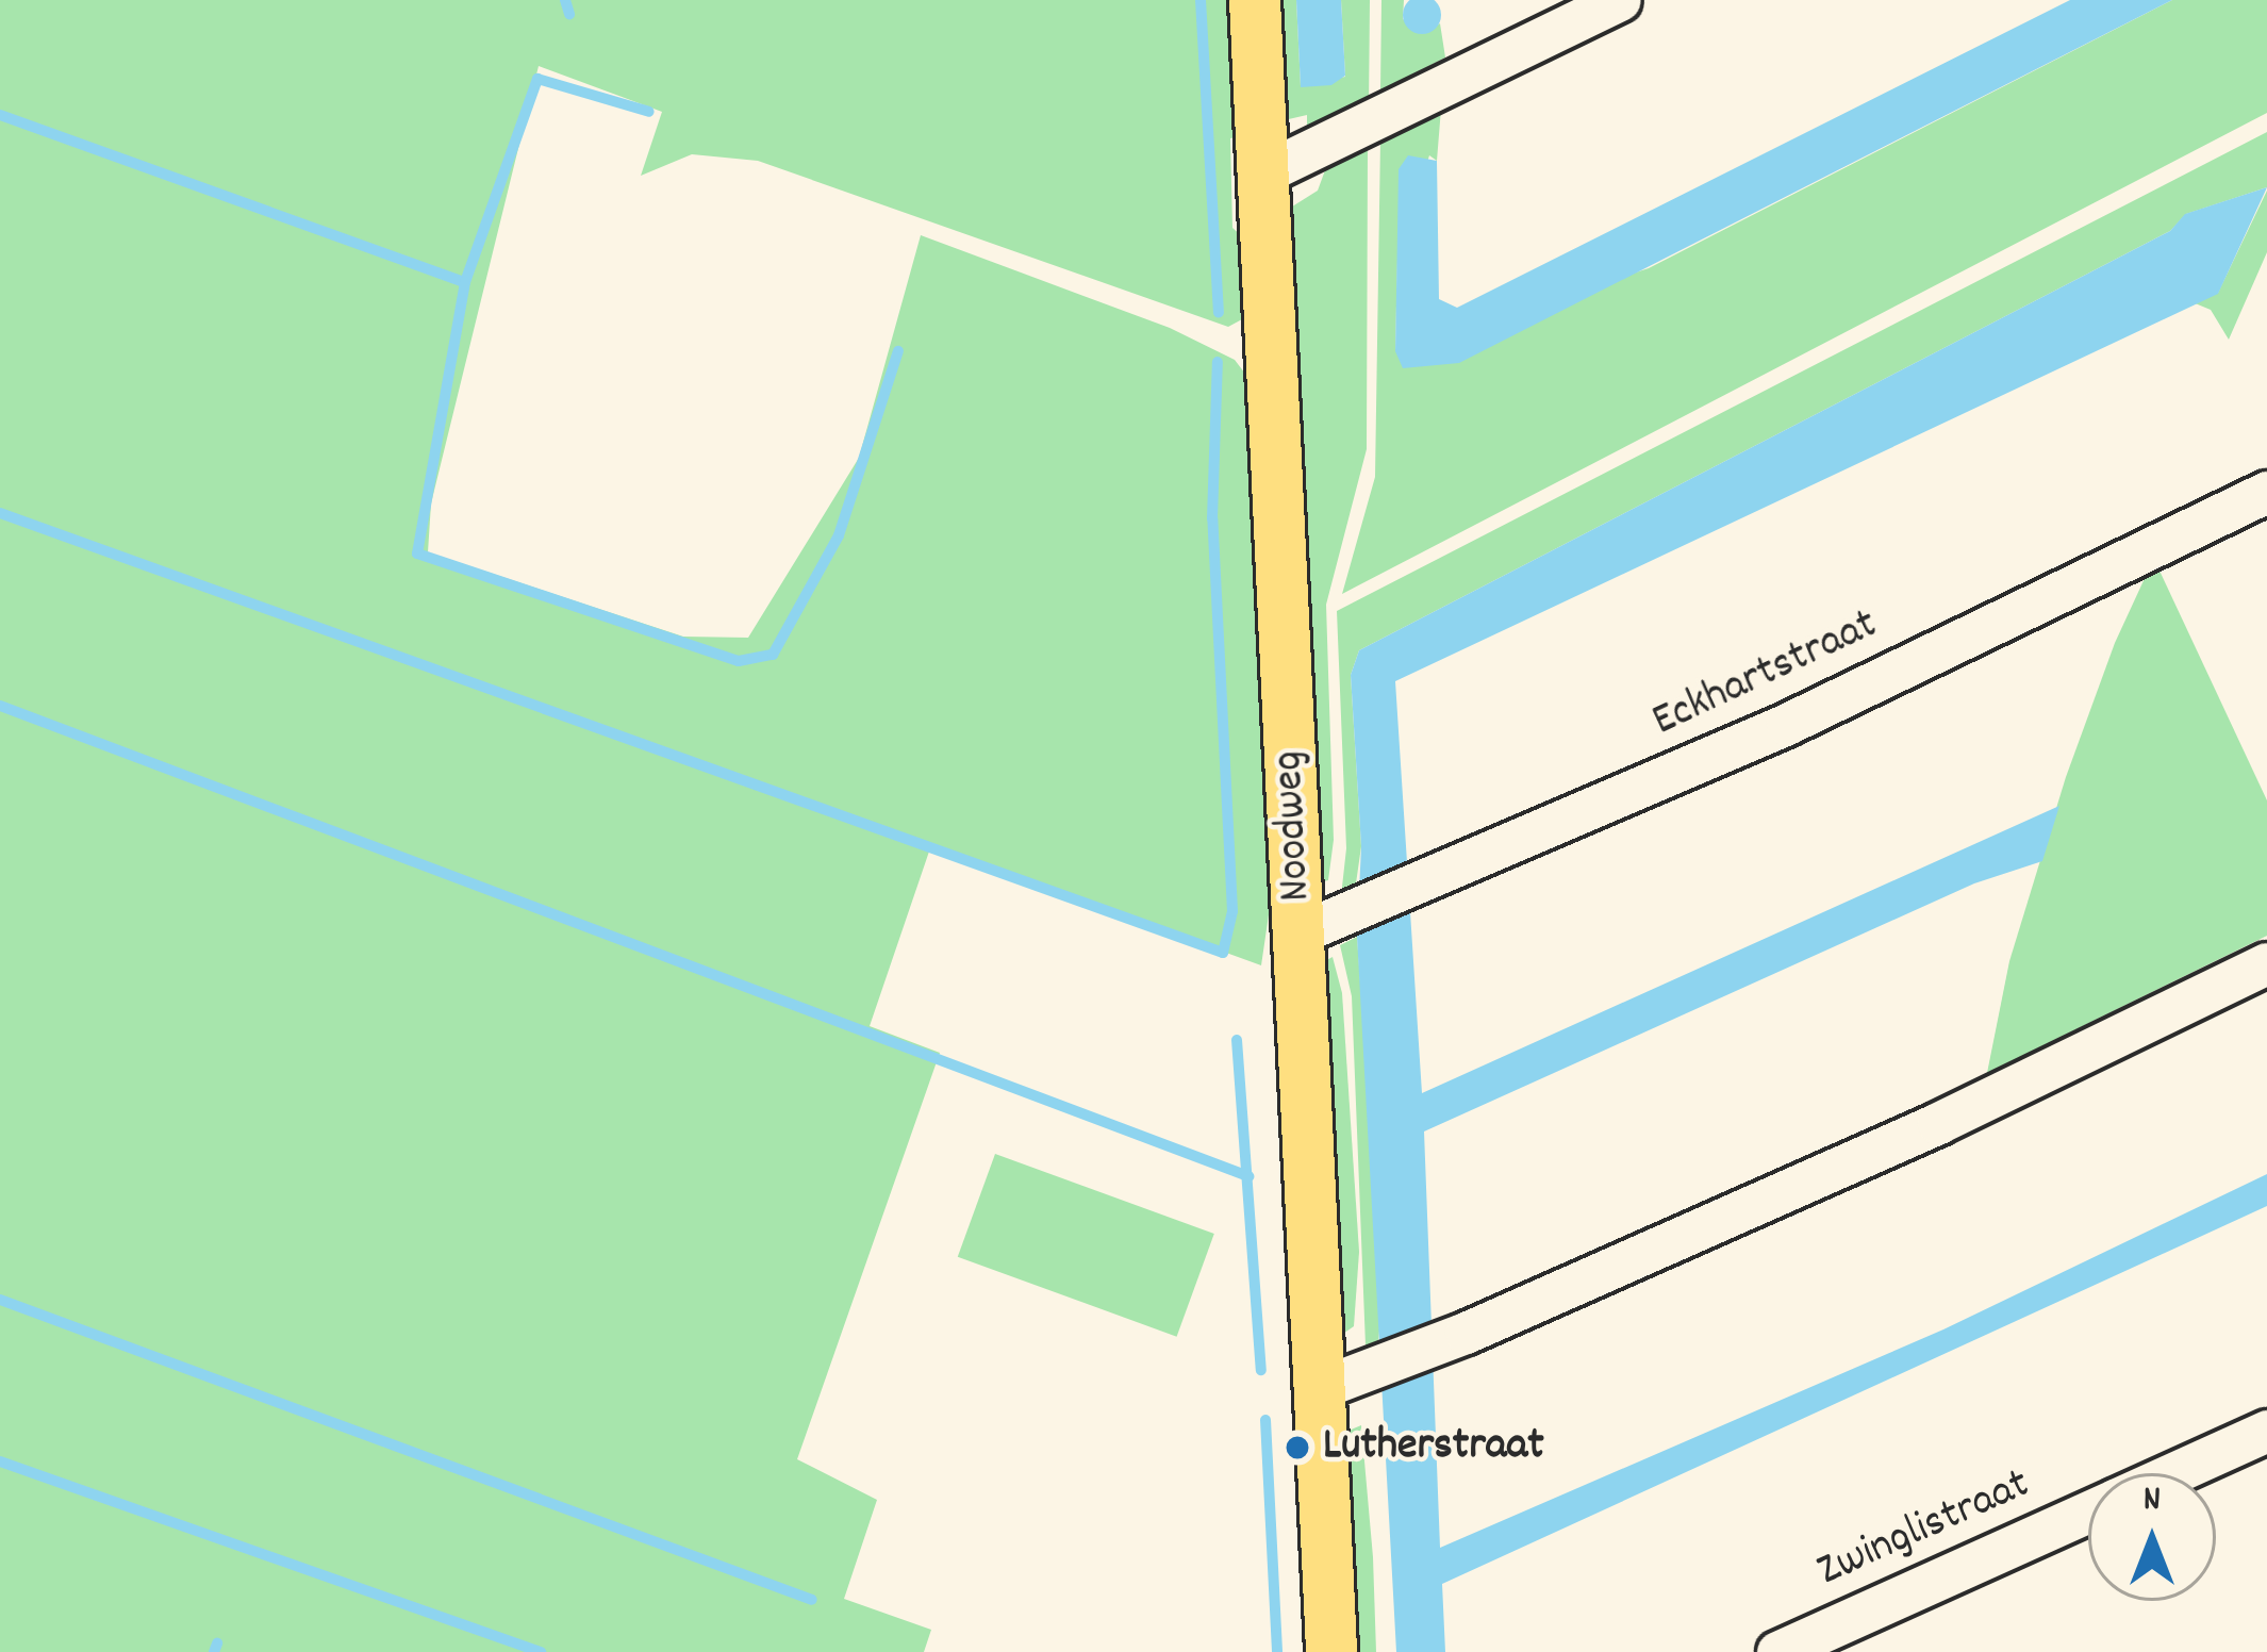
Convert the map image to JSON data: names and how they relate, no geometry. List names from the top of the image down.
{
  "streets": {
    "main road": ["Noodweg"],
    "street": ["Eckhartstraat", "Zwinglistraat"]
  },
  "crossings": [
    ["Eckhartstraat", "Noodweg"]
  ],
  "places": ["Lutherstraat"],
  "north": "top"
}
